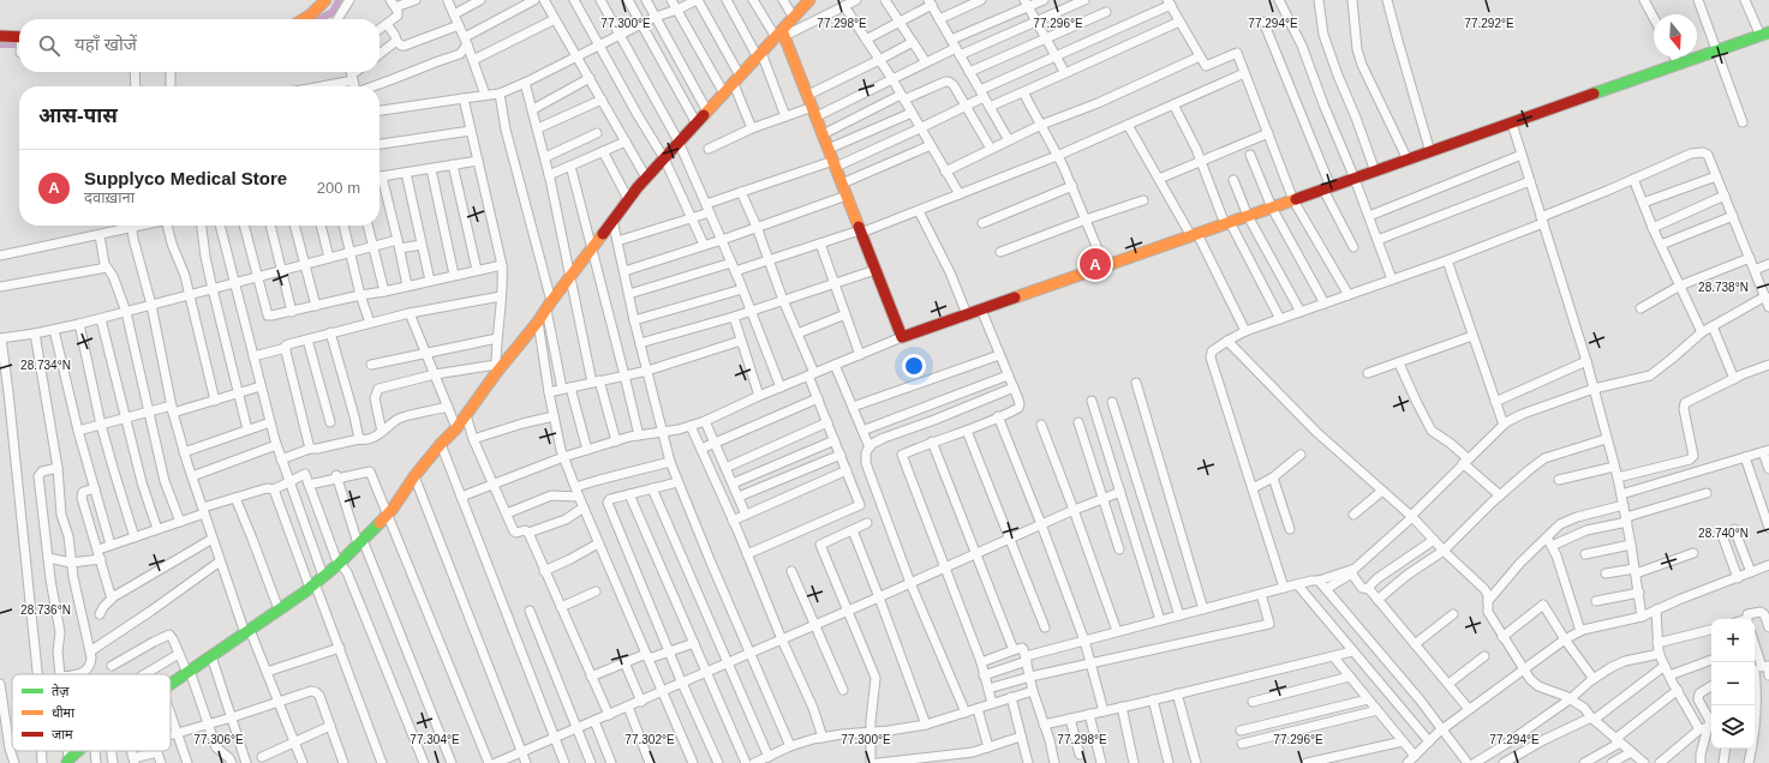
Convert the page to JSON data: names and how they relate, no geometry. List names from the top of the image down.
{
  "legend": ["तेज़", "धीमा", "जाम"],
  "north": "bottom",
  "page": {
    "search": "यहाँ खोजें",
    "heading": "आस-पास",
    "list": [
      {
        "mark": "A",
        "name": "Supplyco Medical Store",
        "note": "दवाख़ाना",
        "value": "200 m"
      }
    ],
    "pins": "A",
    "map_buttons": ["+", "−"]
  },
  "coordinates": [
    "77.300°E",
    "77.298°E",
    "77.296°E",
    "77.294°E",
    "77.292°E",
    "28.738°N",
    "28.734°N",
    "28.740°N",
    "28.736°N",
    "77.306°E",
    "77.304°E",
    "77.302°E"
  ]
}
